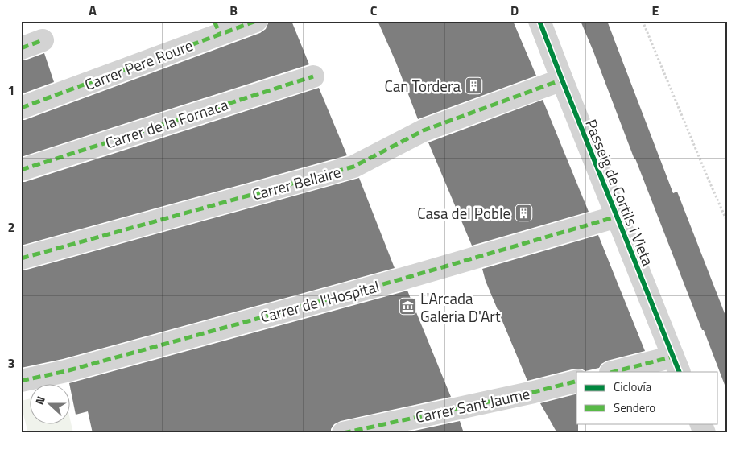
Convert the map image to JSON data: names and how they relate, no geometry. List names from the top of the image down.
{
  "streets": {
    "street": [
      "Carrer Pere Roure",
      "Carrer de la Fornaca",
      "Carrer Bellaire",
      "Passeig de Cortils i Vieta",
      "Carrer de l'Hospital",
      "Carrer Sant Jaume"
    ]
  },
  "crossings": [
    ["Carrer Bellaire", "Passeig de Cortils i Vieta"],
    ["Passeig de Cortils i Vieta", "Carrer de l'Hospital"]
  ],
  "places": {
    "building": ["Can Tordera", "Casa del Poble"],
    "museum": ["L'Arcada Galeria D'Art"]
  },
  "legend": ["Ciclovía", "Sendero"],
  "north": "left",
  "grid": {
    "columns": [
      "A",
      "B",
      "C",
      "D",
      "E"
    ],
    "rows": ["1", "2", "3"]
  }
}
